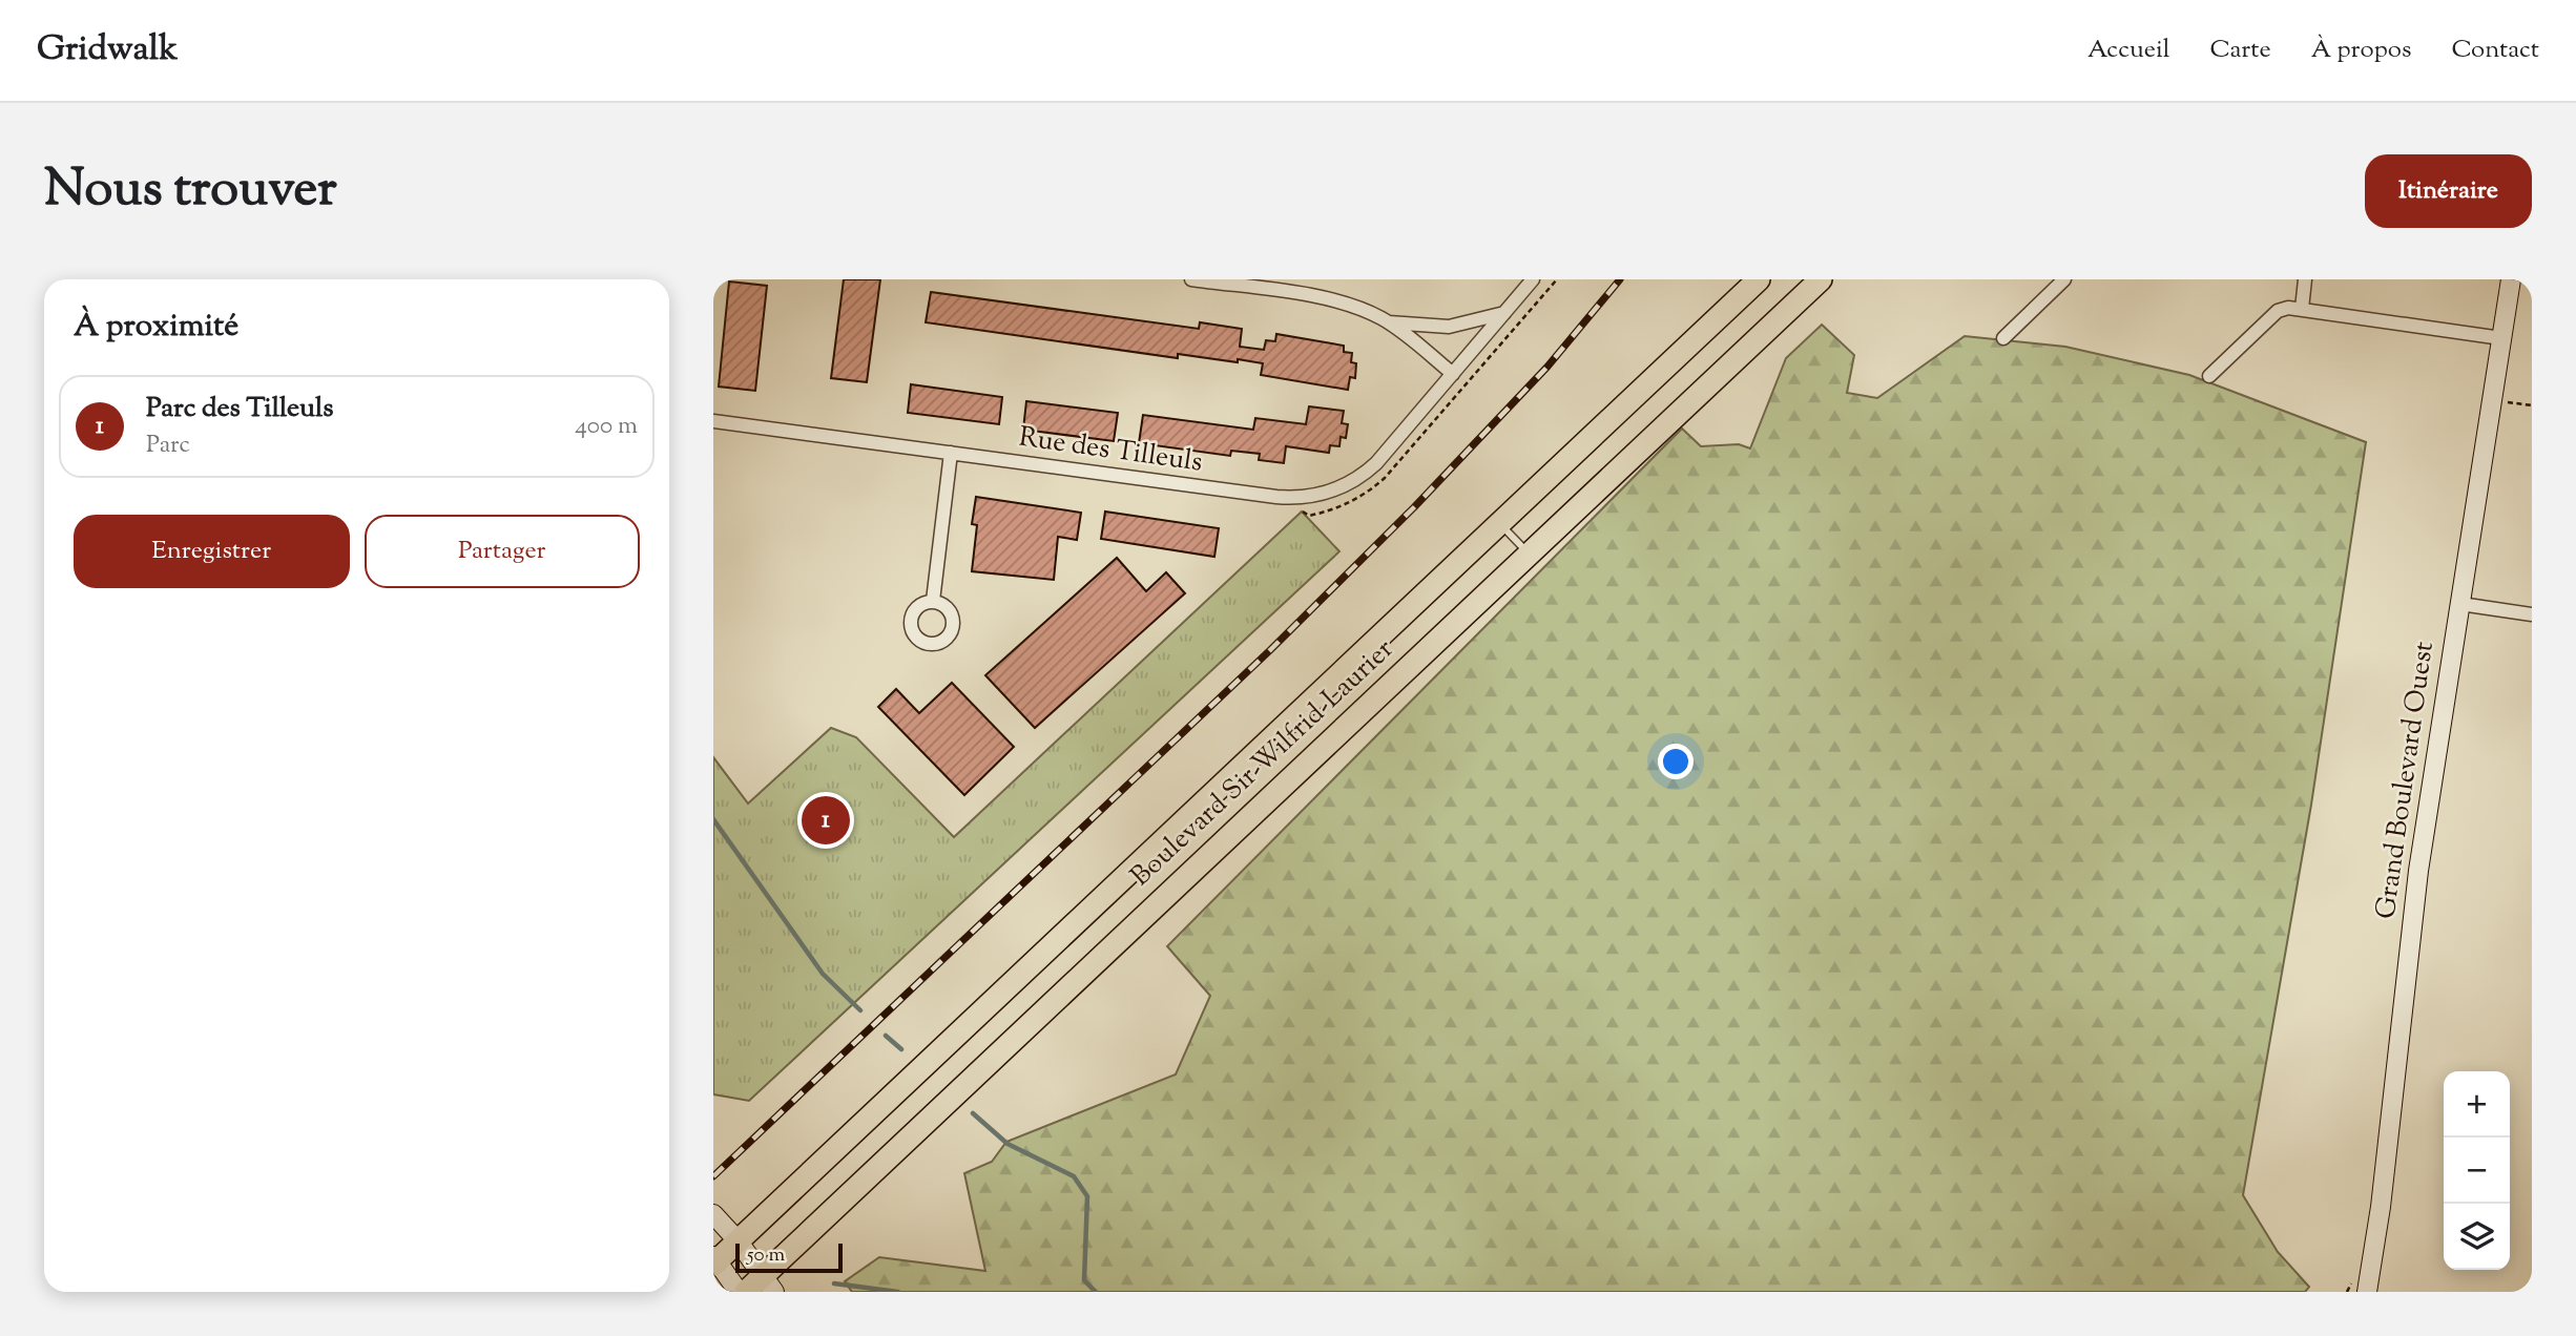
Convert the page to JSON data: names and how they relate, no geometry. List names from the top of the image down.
{
  "streets": {
    "main road": ["Boulevard Sir-Wilfrid-Laurier"],
    "street": ["Rue des Tilleuls", "Grand Boulevard Ouest"]
  },
  "scale_bar": "50 m",
  "page": {
    "header": "Gridwalk",
    "nav": [
      "Accueil",
      "Carte",
      "À propos",
      "Contact"
    ],
    "title": "Nous trouver",
    "buttons": [
      "Itinéraire",
      ["Enregistrer", "Partager"]
    ],
    "heading": "À proximité",
    "list": [
      {
        "mark": "1",
        "name": "Parc des Tilleuls",
        "note": "Parc",
        "value": "400 m"
      }
    ],
    "pins": "1",
    "map_buttons": ["+", "−"],
    "scale": "50 m"
  }
}
